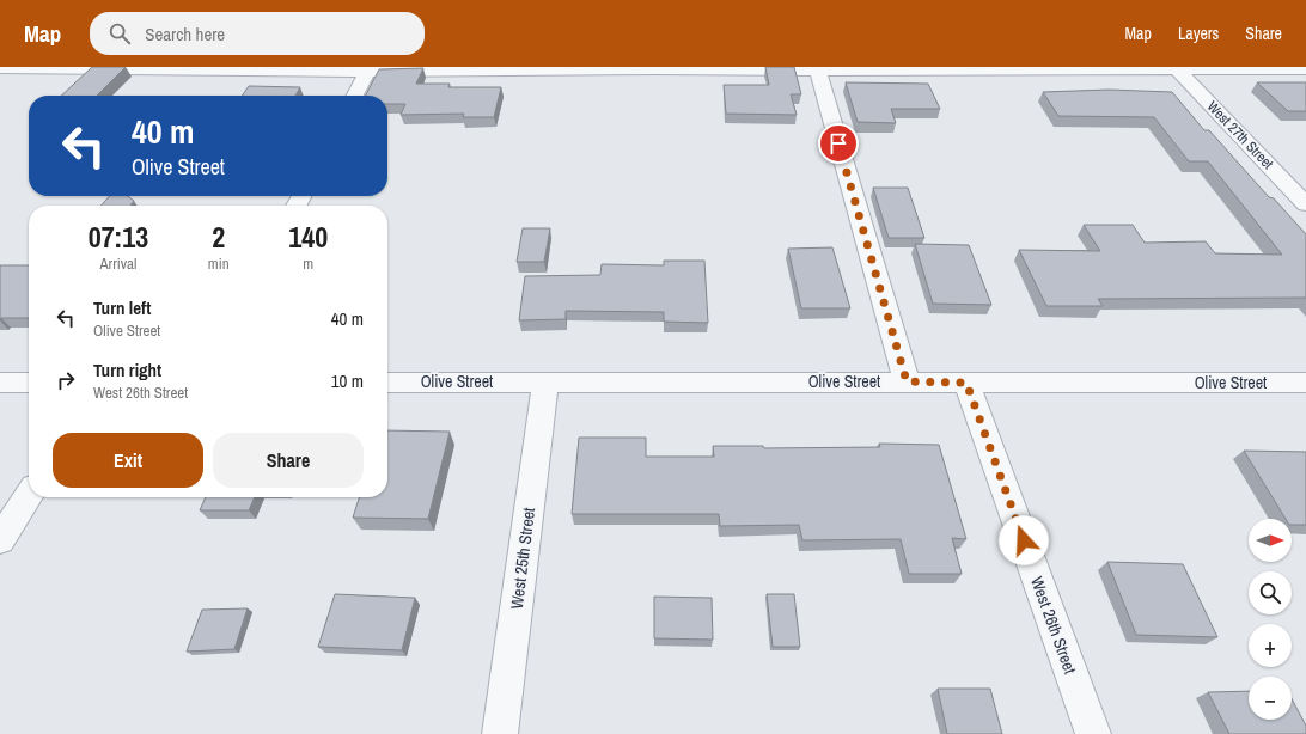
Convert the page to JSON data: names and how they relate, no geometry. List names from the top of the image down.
{
  "streets": {
    "street": [
      "West 27th Street",
      "Olive Street",
      "West 25th Street",
      "West 26th Street"
    ]
  },
  "crossings": [
    ["Olive Street", "West 25th Street"],
    ["Olive Street", "West 26th Street"]
  ],
  "north": "right",
  "page": {
    "header": "Map",
    "search": "Search here",
    "nav": ["Map", "Layers", "Share"],
    "turn": ["40 m", "Olive Street"],
    "eta": [
      "07:13",
      "Arrival",
      "2",
      "min",
      "140",
      "m"
    ],
    "list": [
      {
        "name": "Turn left",
        "note": "Olive Street",
        "value": "40 m"
      },
      {
        "name": "Turn right",
        "note": "West 26th Street",
        "value": "10 m"
      }
    ],
    "buttons": ["Exit", "Share"],
    "map_buttons": ["+", "−"]
  }
}
